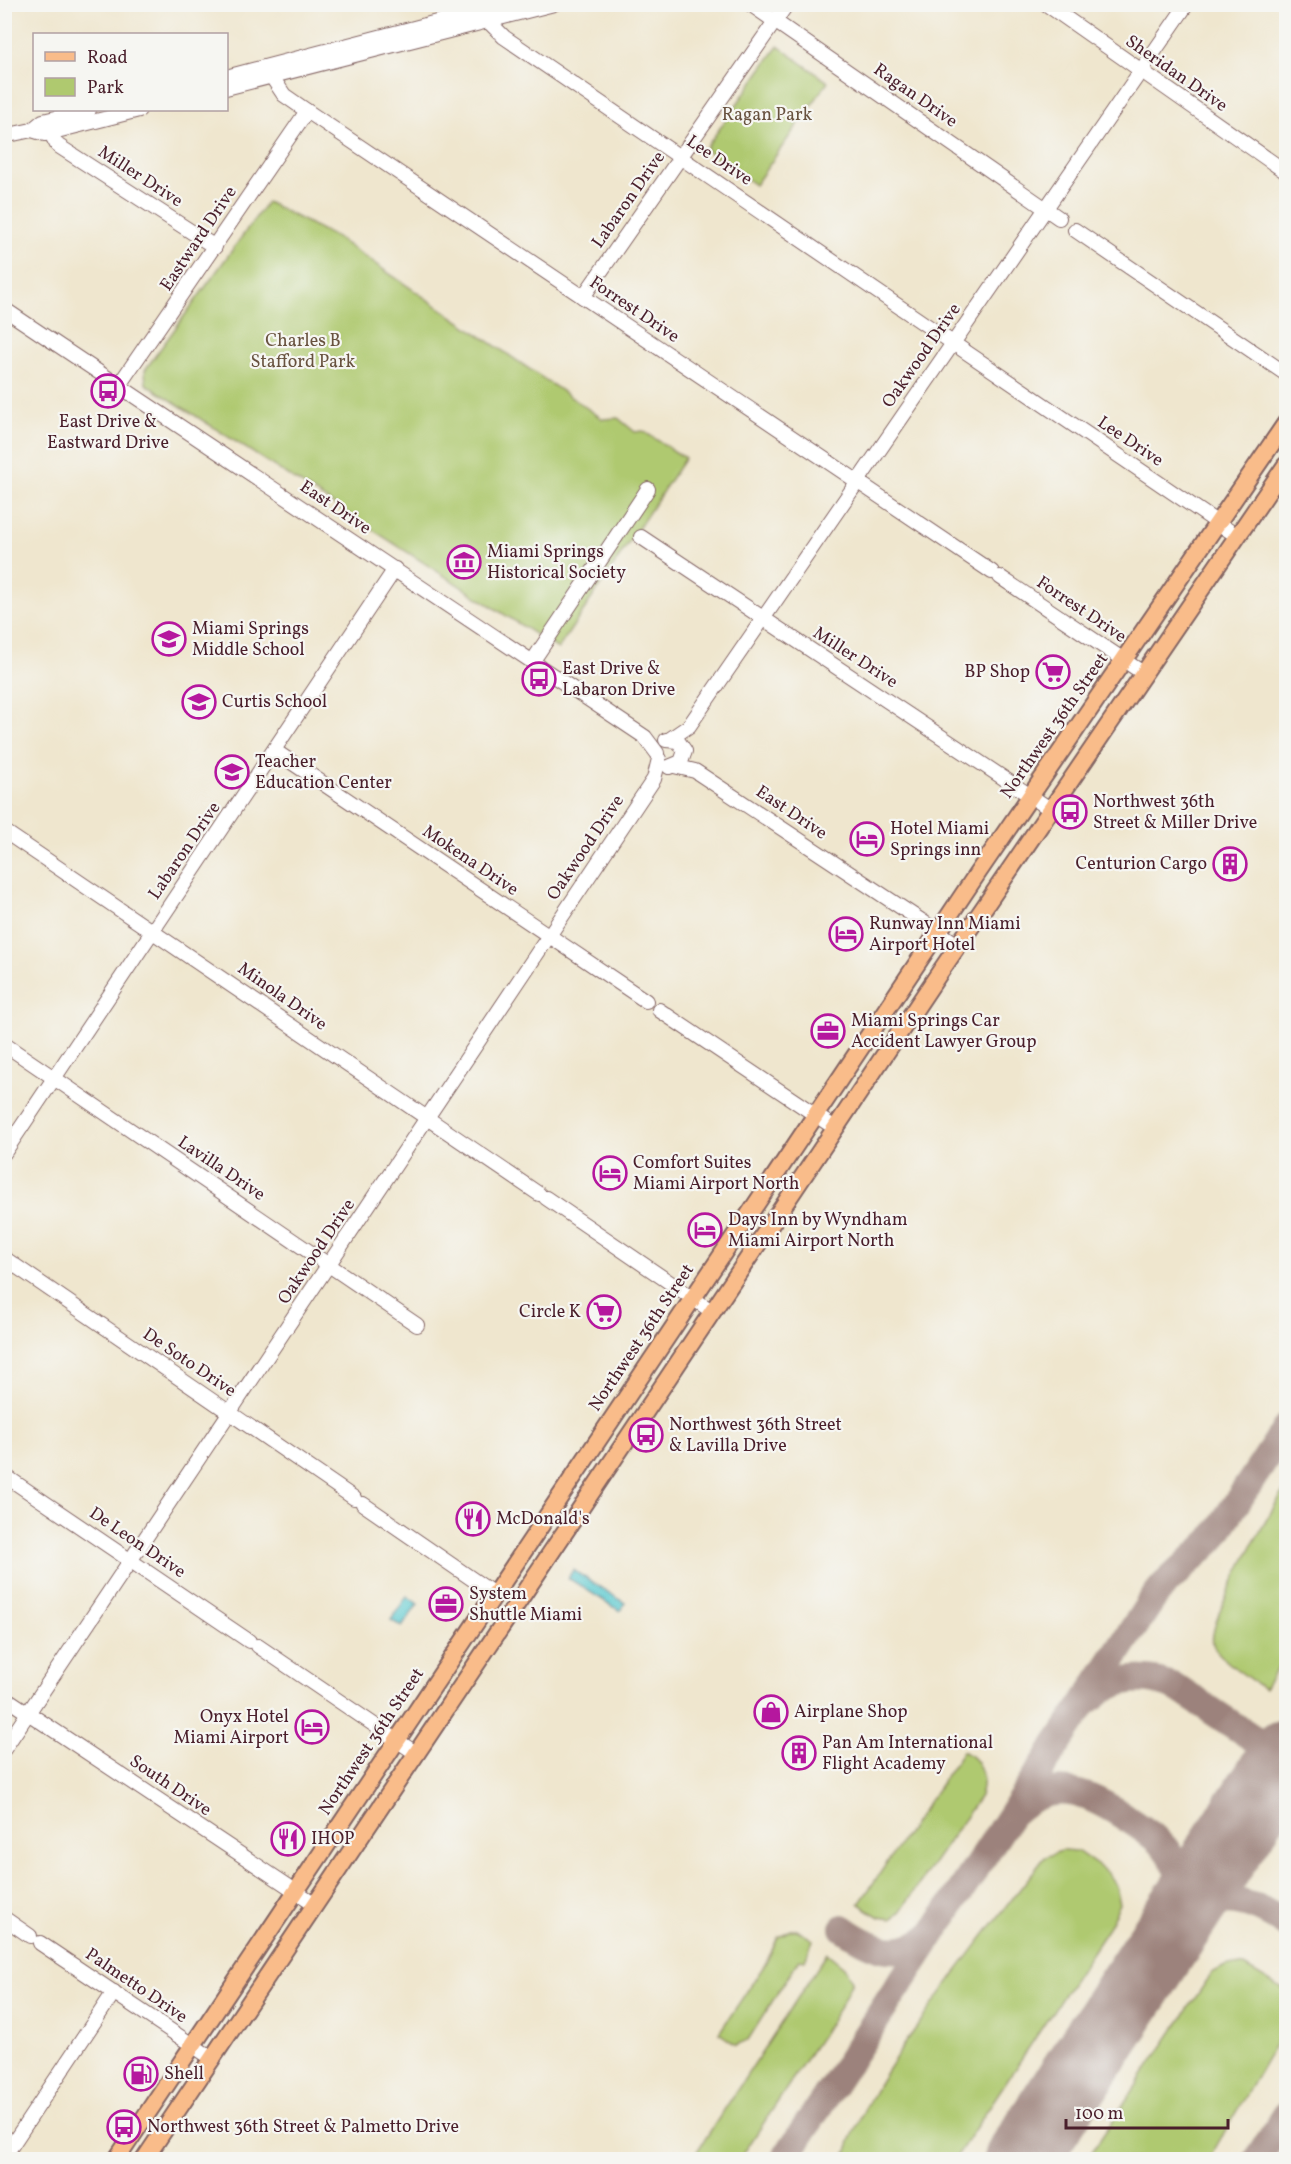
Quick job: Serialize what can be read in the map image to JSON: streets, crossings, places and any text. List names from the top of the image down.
{
  "streets": {
    "main road": ["Northwest 36th Street"],
    "street": [
      "Sheridan Drive",
      "Ragan Drive",
      "Lee Drive",
      "Miller Drive",
      "Labaron Drive",
      "Eastward Drive",
      "Forrest Drive",
      "Oakwood Drive",
      "East Drive",
      "Mokena Drive",
      "Minola Drive",
      "Lavilla Drive",
      "De Soto Drive",
      "De Leon Drive",
      "South Drive",
      "Palmetto Drive"
    ]
  },
  "crossings": [
    ["Sheridan Drive", "Oakwood Drive"],
    ["Ragan Drive", "Labaron Drive"],
    ["Ragan Drive", "Oakwood Drive"],
    ["Lee Drive", "Labaron Drive"],
    ["Lee Drive", "Oakwood Drive"],
    ["Lee Drive", "Northwest 36th Street"],
    ["Miller Drive", "Eastward Drive"],
    ["Miller Drive", "Oakwood Drive"],
    ["Miller Drive", "Northwest 36th Street"],
    ["Labaron Drive", "Forrest Drive"],
    ["Labaron Drive", "East Drive"],
    ["Labaron Drive", "Mokena Drive"],
    ["Labaron Drive", "Minola Drive"],
    ["Labaron Drive", "Lavilla Drive"],
    ["Eastward Drive", "Forrest Drive"],
    ["Eastward Drive", "East Drive"],
    ["Forrest Drive", "Oakwood Drive"],
    ["Forrest Drive", "Northwest 36th Street"],
    ["Oakwood Drive", "East Drive"],
    ["Oakwood Drive", "Mokena Drive"],
    ["Oakwood Drive", "Minola Drive"],
    ["Oakwood Drive", "Lavilla Drive"],
    ["Oakwood Drive", "De Soto Drive"],
    ["Oakwood Drive", "De Leon Drive"],
    ["Oakwood Drive", "South Drive"],
    ["East Drive", "Northwest 36th Street"],
    ["Northwest 36th Street", "Minola Drive"],
    ["Northwest 36th Street", "De Soto Drive"],
    ["Northwest 36th Street", "De Leon Drive"],
    ["Northwest 36th Street", "South Drive"],
    ["Northwest 36th Street", "Palmetto Drive"]
  ],
  "parks": ["Ragan Park", "Charles B Stafford Park"],
  "places": {
    "bus stop": [
      "East Drive & Eastward Drive",
      "East Drive & Labaron Drive",
      "Northwest 36th Street & Miller Drive",
      "Northwest 36th Street & Lavilla Drive",
      "Northwest 36th Street & Palmetto Drive"
    ],
    "museum": ["Miami Springs Historical Society"],
    "school or university": ["Miami Springs Middle School", "Curtis School", "Teacher Education Center"],
    "supermarket": ["BP Shop", "Circle K"],
    "hotel": [
      "Hotel Miami Springs inn",
      "Runway Inn Miami Airport Hotel",
      "Comfort Suites Miami Airport North",
      "Days Inn by Wyndham Miami Airport North",
      "Onyx Hotel Miami Airport"
    ],
    "building": ["Centurion Cargo", "Pan Am International Flight Academy"],
    "office": ["Miami Springs Car Accident Lawyer Group", "System Shuttle Miami"],
    "restaurant": ["McDonald's", "IHOP"],
    "shop": ["Airplane Shop"],
    "fuel station": ["Shell"]
  },
  "legend": ["Road", "Park"],
  "scale_bar": "100 m"
}
